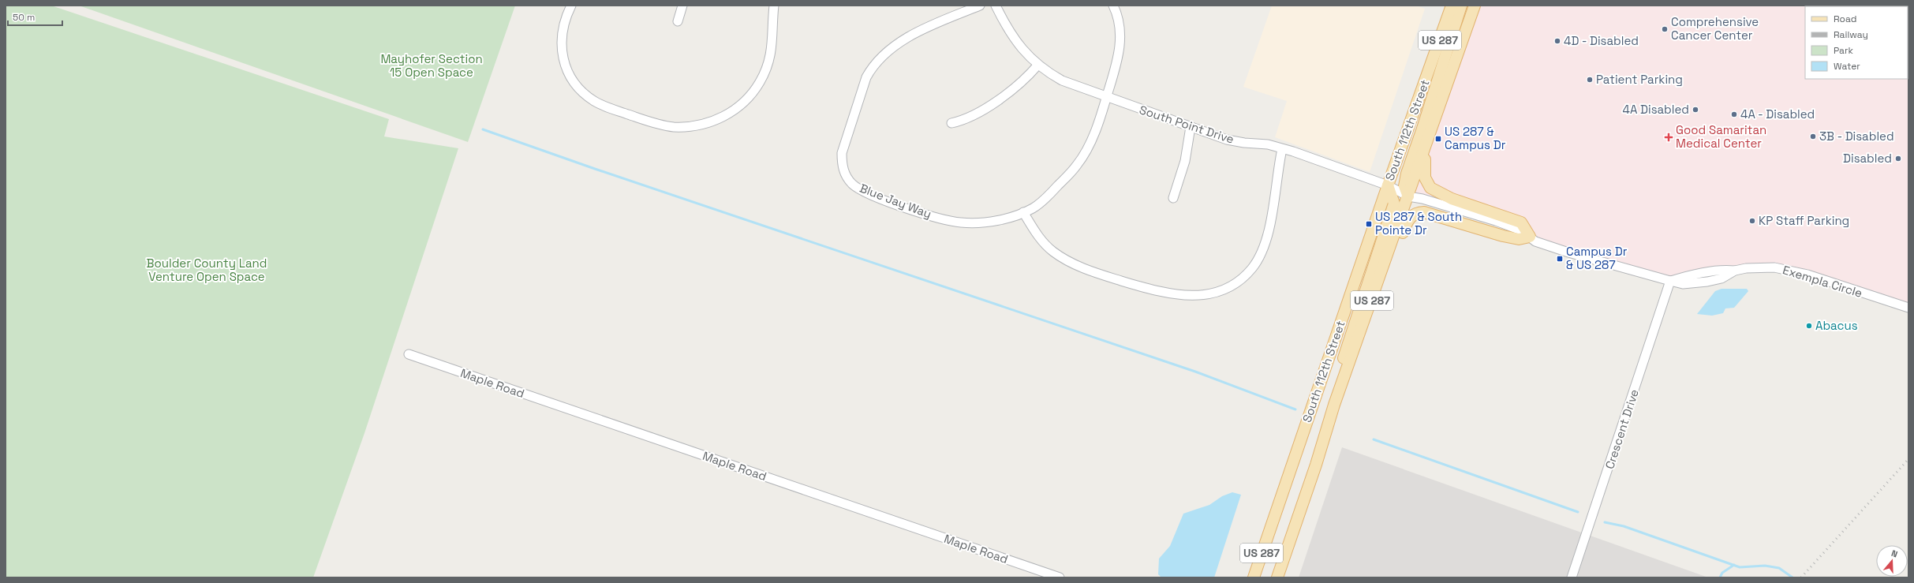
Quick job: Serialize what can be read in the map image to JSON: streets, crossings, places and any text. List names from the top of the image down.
{
  "streets": {
    "main road": ["US 287", "South 112th Street"],
    "street": [
      "South Point Drive",
      "Blue Jay Way",
      "Exempla Circle",
      "Maple Road",
      "Crescent Drive"
    ]
  },
  "crossings": [
    ["South Point Drive", "South 112th Street"],
    ["South Point Drive", "Blue Jay Way"],
    ["South Point Drive", "Exempla Circle"],
    ["South Point Drive", "Crescent Drive"],
    ["Exempla Circle", "Crescent Drive"]
  ],
  "parks": ["Mayhofer Section 15 Open Space", "Boulder County Land Venture Open Space"],
  "places": {
    "other": [
      "Comprehensive Cancer Center",
      "4D - Disabled",
      "Patient Parking",
      "4A Disabled",
      "4A - Disabled",
      "3B - Disabled",
      "Disabled",
      "KP Staff Parking",
      "Abacus"
    ],
    "health": ["Good Samaritan Medical Center"],
    "transit": ["US 287 & Campus Dr", "US 287 & South Pointe Dr", "Campus Dr & US 287"]
  },
  "legend": [
    "Road",
    "Railway",
    "Park",
    "Water"
  ],
  "scale_bar": "50 m",
  "north": "top"
}
